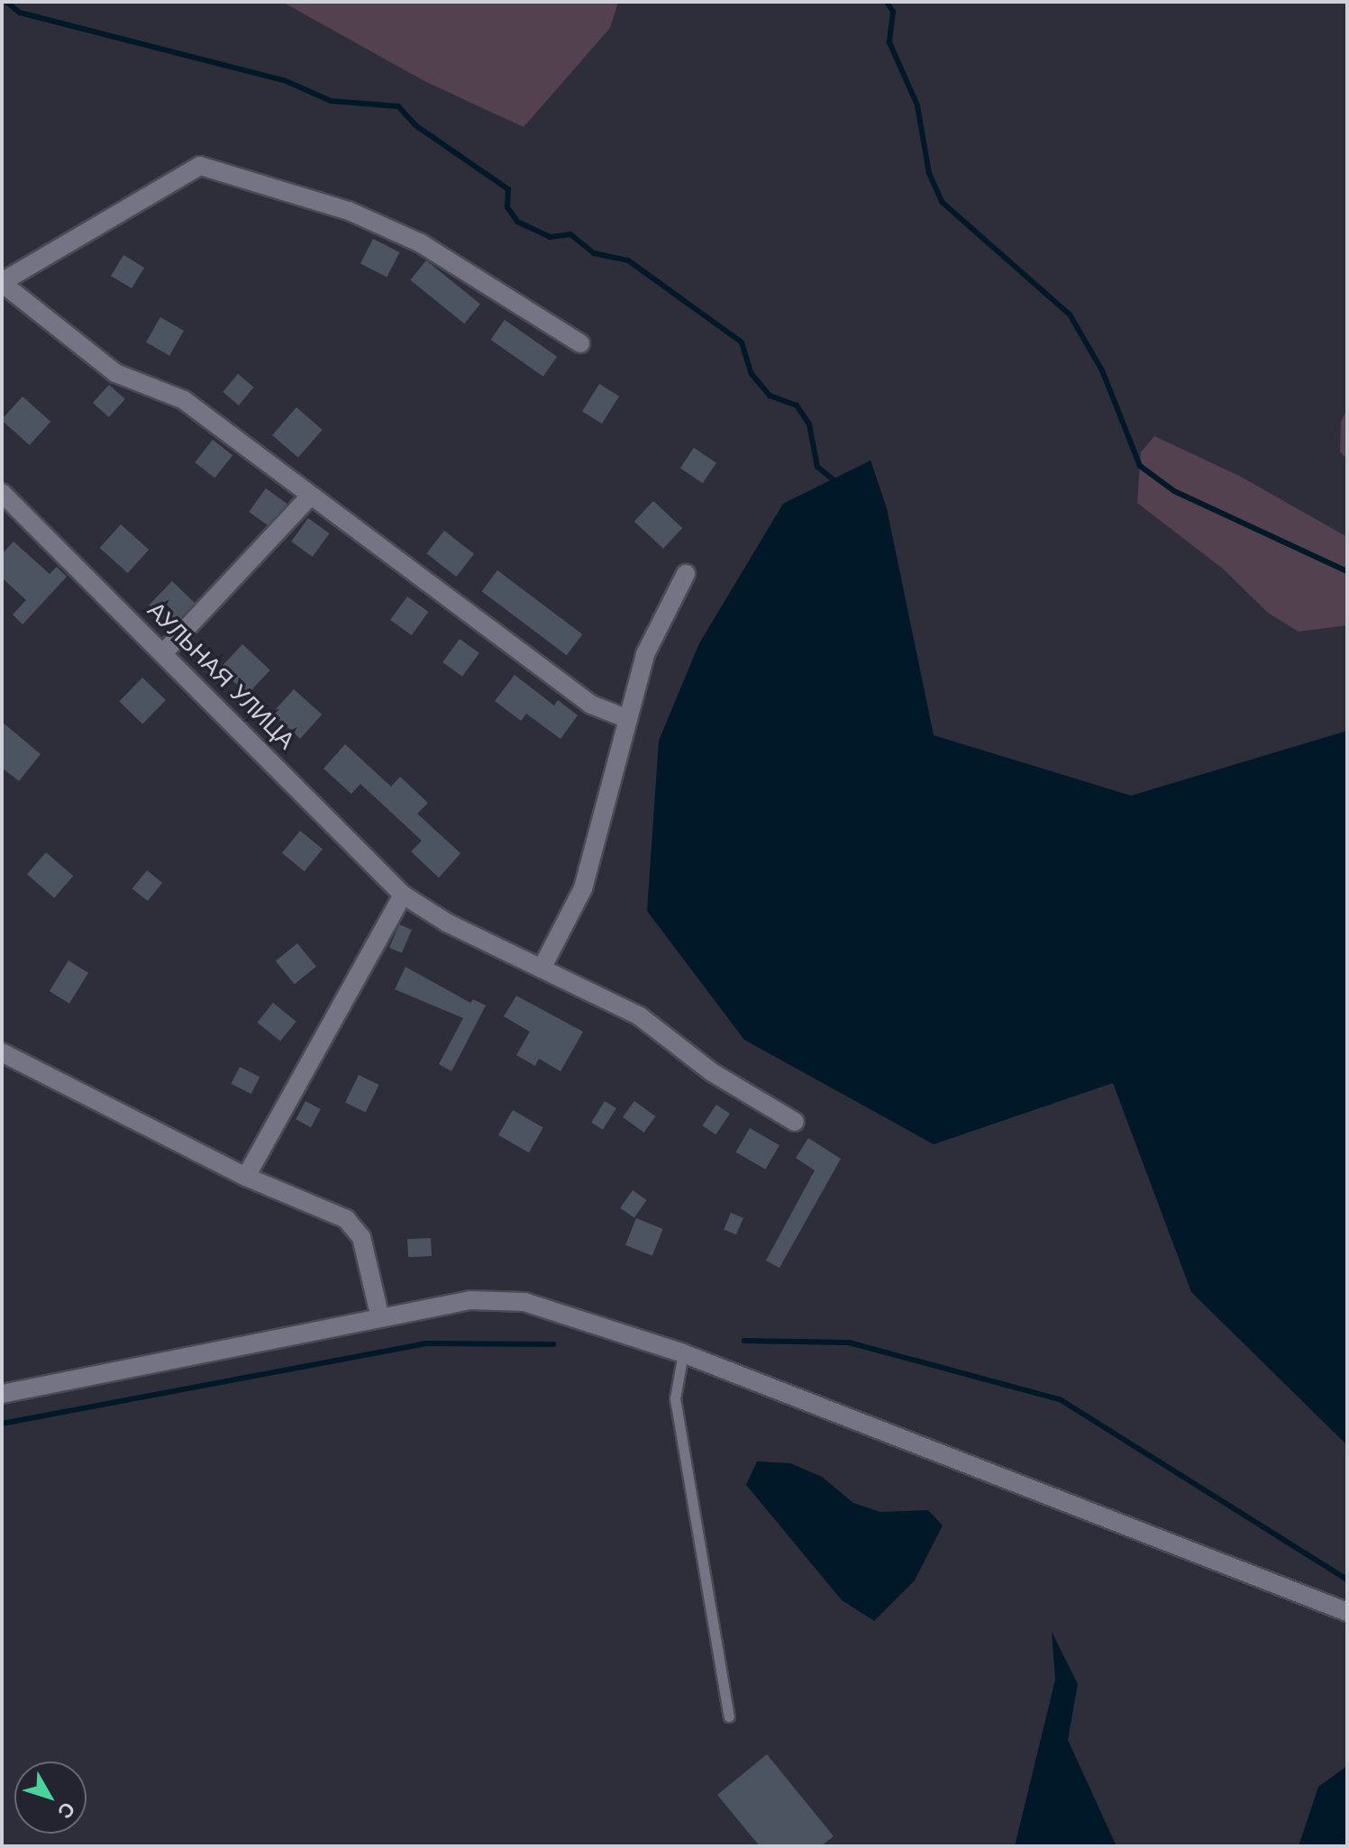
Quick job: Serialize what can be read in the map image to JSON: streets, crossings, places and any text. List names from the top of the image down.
{
  "streets": {
    "street": ["АУЛЬНАЯ УЛИЦА"]
  },
  "north": "bottom right"
}
